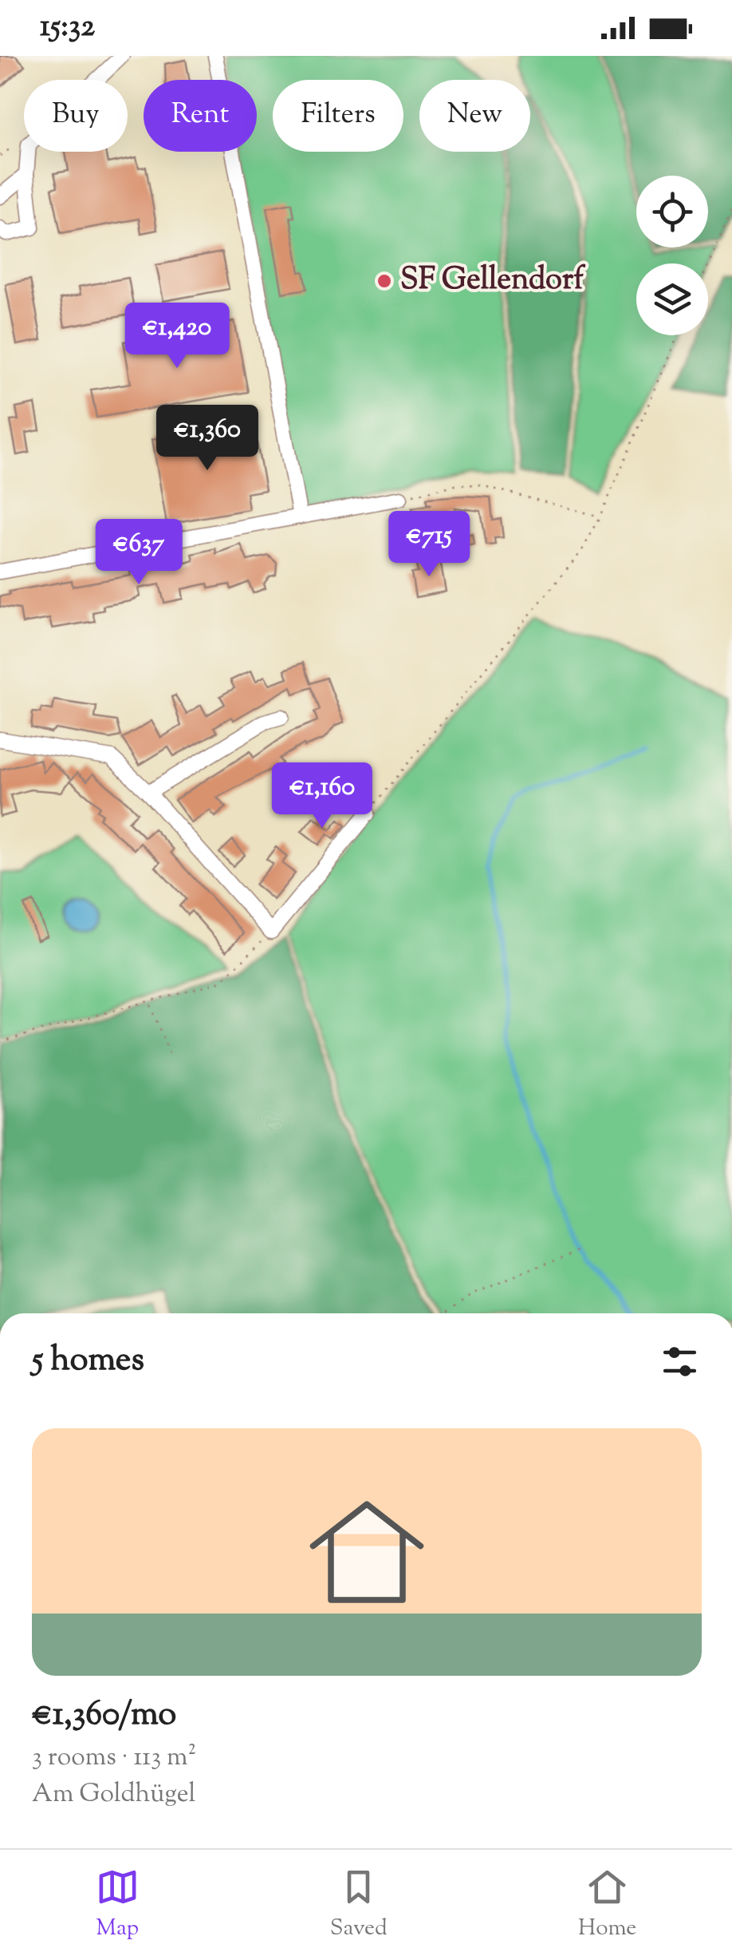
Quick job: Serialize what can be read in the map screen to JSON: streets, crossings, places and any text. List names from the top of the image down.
{
  "places": ["SF Gellendorf"],
  "page": {
    "status": "15:32",
    "chip": [
      "Buy",
      "Rent",
      "Filters",
      "New"
    ],
    "price": [
      "€1,420",
      "€1,360",
      "€715",
      "€637",
      "€1,160"
    ],
    "heading": "5 homes",
    "list": [
      {
        "name": "€1,360/mo",
        "note": "3 rooms · 113 m² · Am Goldhügel"
      }
    ],
    "tabs": ["Map", "Saved", "Home"]
  }
}
